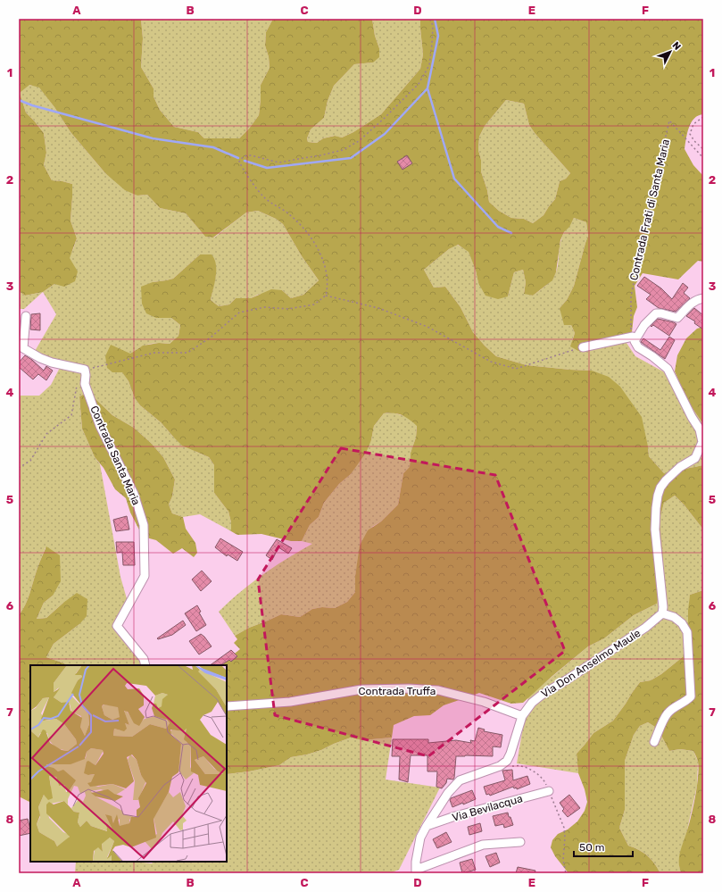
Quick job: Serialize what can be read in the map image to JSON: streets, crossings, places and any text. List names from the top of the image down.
{
  "streets": {
    "street": [
      "Contrada Santa Maria",
      "Via Don Anselmo Maule",
      "Contrada Truffa",
      "Via Bevilacqua"
    ],
    "path": ["Contrada Frati di Santa Maria"]
  },
  "crossings": [
    ["Via Don Anselmo Maule", "Contrada Truffa"]
  ],
  "scale_bar": "50 m",
  "north": "top right",
  "grid": {
    "columns": [
      "A",
      "B",
      "C",
      "D",
      "E",
      "F"
    ],
    "rows": [
      "1",
      "2",
      "3",
      "4",
      "5",
      "6",
      "7",
      "8"
    ]
  }
}
